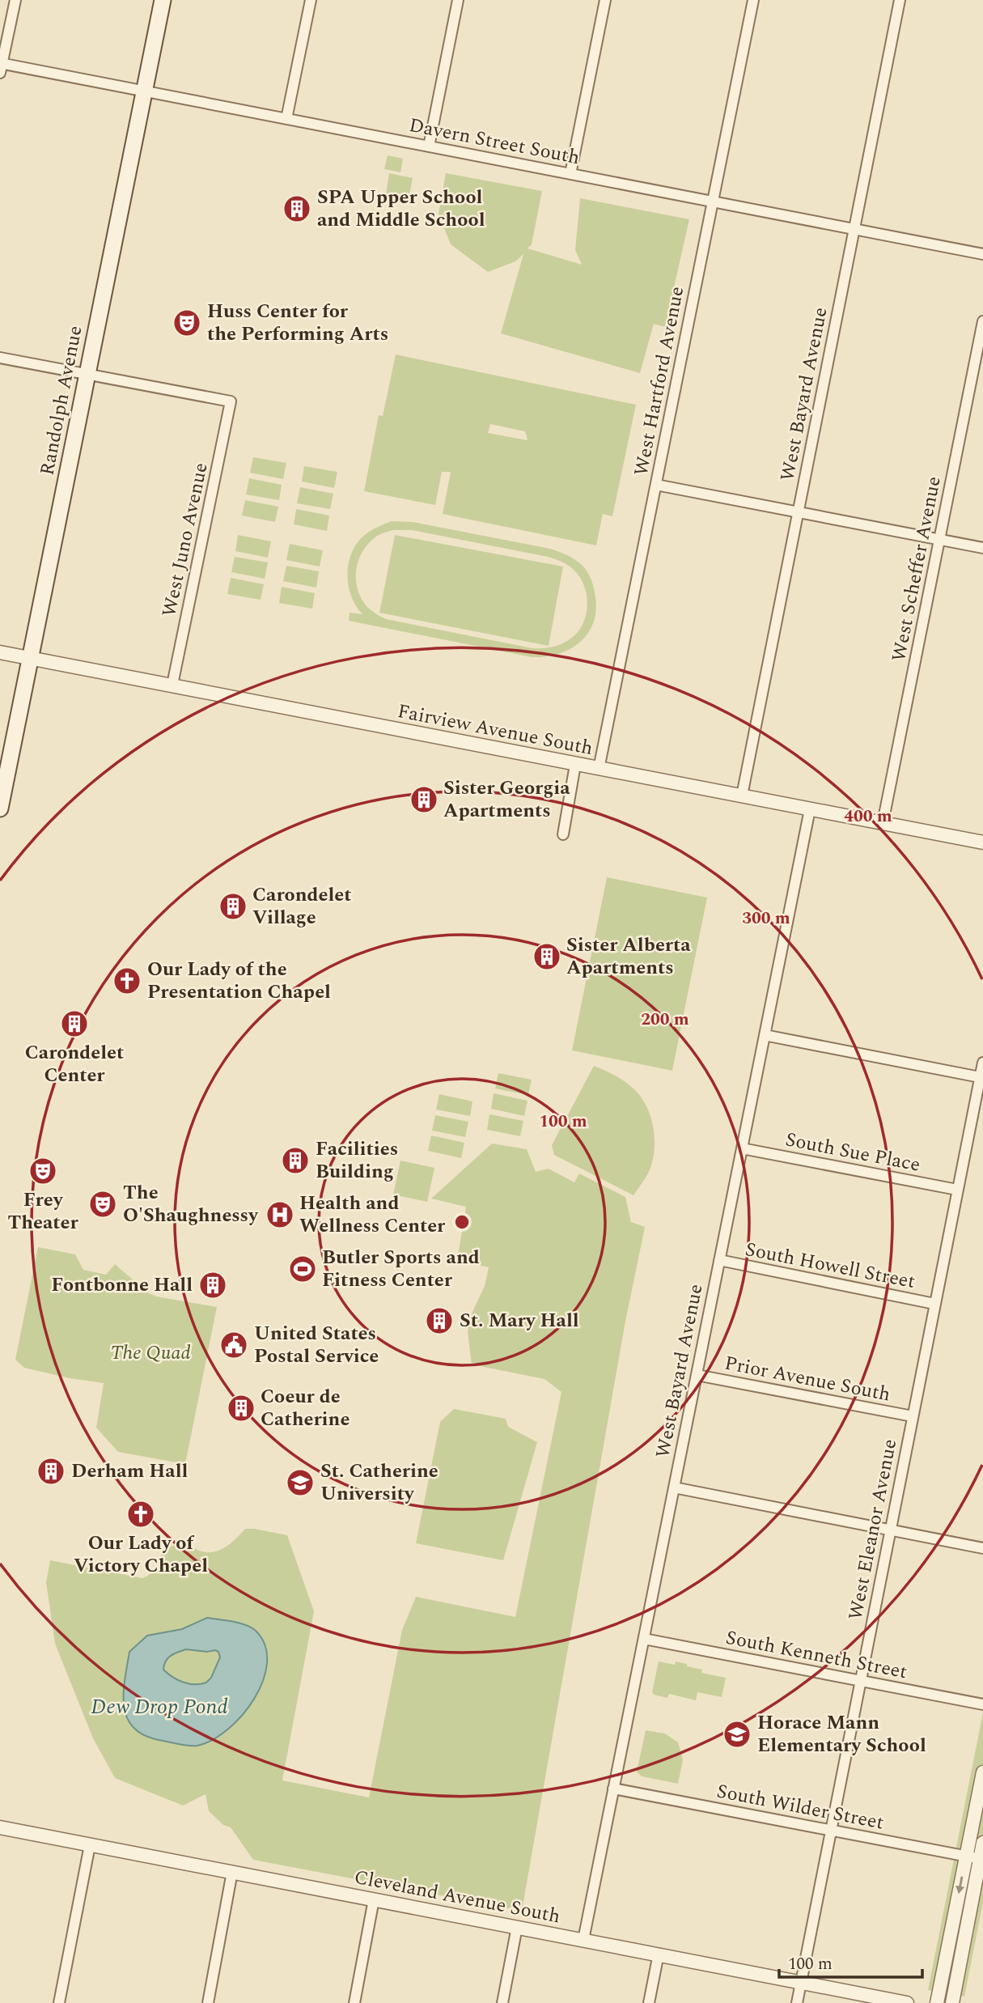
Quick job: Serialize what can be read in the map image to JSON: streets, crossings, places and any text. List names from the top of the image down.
{
  "streets": {
    "main road": ["Randolph Avenue"],
    "street": [
      "Davern Street South",
      "West Hartford Avenue",
      "West Bayard Avenue",
      "West Juno Avenue",
      "West Scheffer Avenue",
      "Fairview Avenue South",
      "South Sue Place",
      "South Howell Street",
      "Prior Avenue South",
      "West Eleanor Avenue",
      "South Kenneth Street",
      "South Wilder Street",
      "Cleveland Avenue South"
    ]
  },
  "crossings": [
    ["Davern Street South", "West Hartford Avenue"],
    ["Davern Street South", "West Bayard Avenue"],
    ["Davern Street South", "Randolph Avenue"],
    ["West Hartford Avenue", "Fairview Avenue South"],
    ["West Bayard Avenue", "Fairview Avenue South"],
    ["West Bayard Avenue", "South Sue Place"],
    ["West Bayard Avenue", "South Howell Street"],
    ["West Bayard Avenue", "Prior Avenue South"],
    ["West Bayard Avenue", "South Kenneth Street"],
    ["West Bayard Avenue", "South Wilder Street"],
    ["West Bayard Avenue", "Cleveland Avenue South"],
    ["Randolph Avenue", "West Juno Avenue"],
    ["Randolph Avenue", "Fairview Avenue South"],
    ["West Juno Avenue", "Fairview Avenue South"],
    ["West Scheffer Avenue", "Fairview Avenue South"],
    ["South Sue Place", "West Eleanor Avenue"],
    ["South Howell Street", "West Eleanor Avenue"],
    ["Prior Avenue South", "West Eleanor Avenue"],
    ["West Eleanor Avenue", "South Kenneth Street"],
    ["West Eleanor Avenue", "South Wilder Street"],
    ["West Eleanor Avenue", "Cleveland Avenue South"]
  ],
  "water": ["Dew Drop Pond"],
  "parks": ["The Quad"],
  "places": {
    "building": [
      "SPA Upper School and Middle School",
      "Sister Georgia Apartments",
      "Carondelet Village",
      "Sister Alberta Apartments",
      "Carondelet Center",
      "Facilities Building",
      "Fontbonne Hall",
      "St. Mary Hall",
      "Coeur de Catherine",
      "Derham Hall"
    ],
    "theatre": ["Huss Center for the Performing Arts", "Frey Theater", "The O'Shaughnessy"],
    "church": ["Our Lady of the Presentation Chapel", "Our Lady of Victory Chapel"],
    "hospital": ["Health and Wellness Center"],
    "sports": ["Butler Sports and Fitness Center"],
    "public building": ["United States Postal Service"],
    "school or university": ["St. Catherine University", "Horace Mann Elementary School"]
  },
  "scale_bar": "100 m",
  "rings": [
    "400 m",
    "300 m",
    "200 m",
    "100 m"
  ]
}
